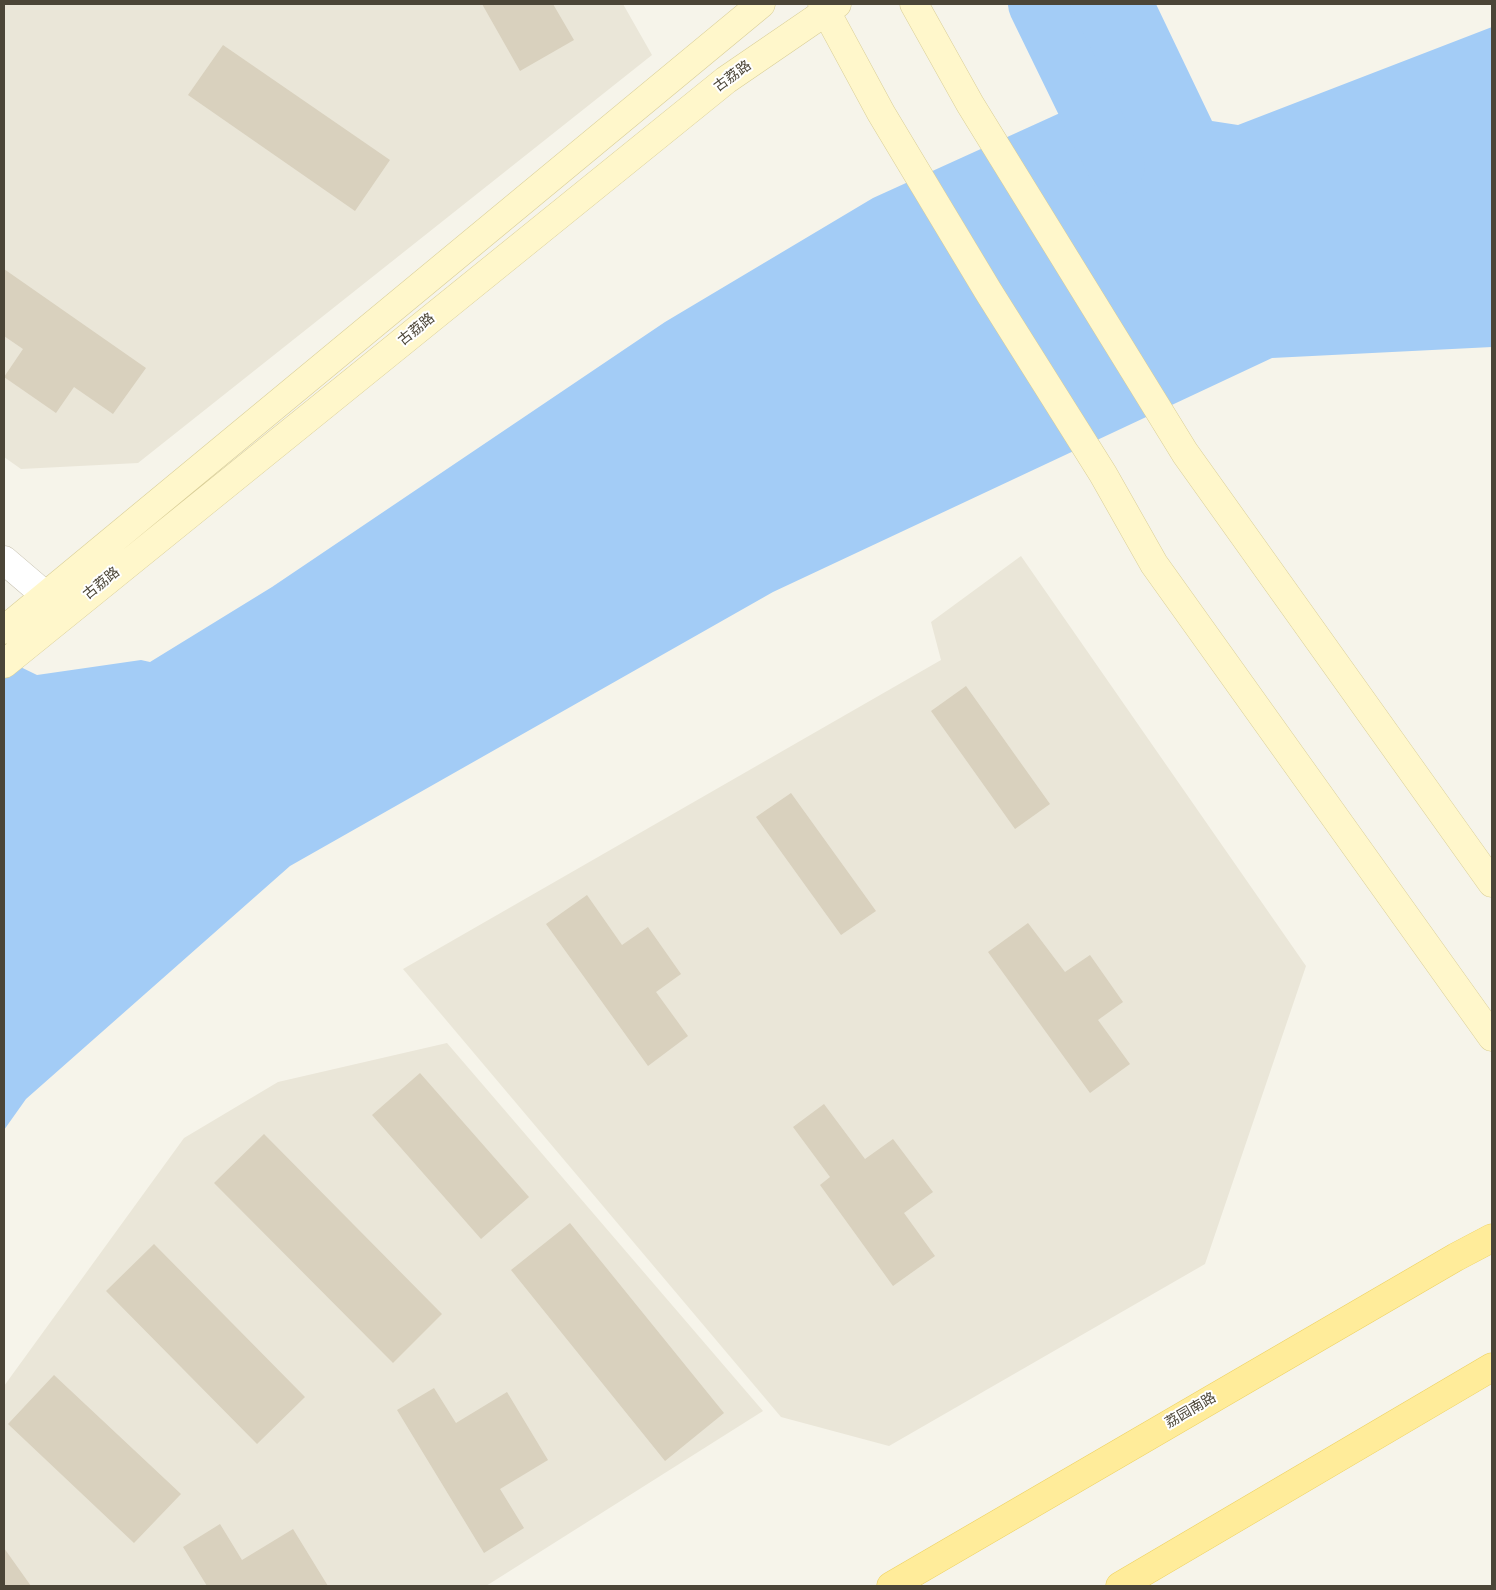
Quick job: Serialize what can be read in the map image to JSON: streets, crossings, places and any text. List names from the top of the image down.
{
  "streets": {
    "main road": ["古荔路", "荔园南路"]
  }
}
